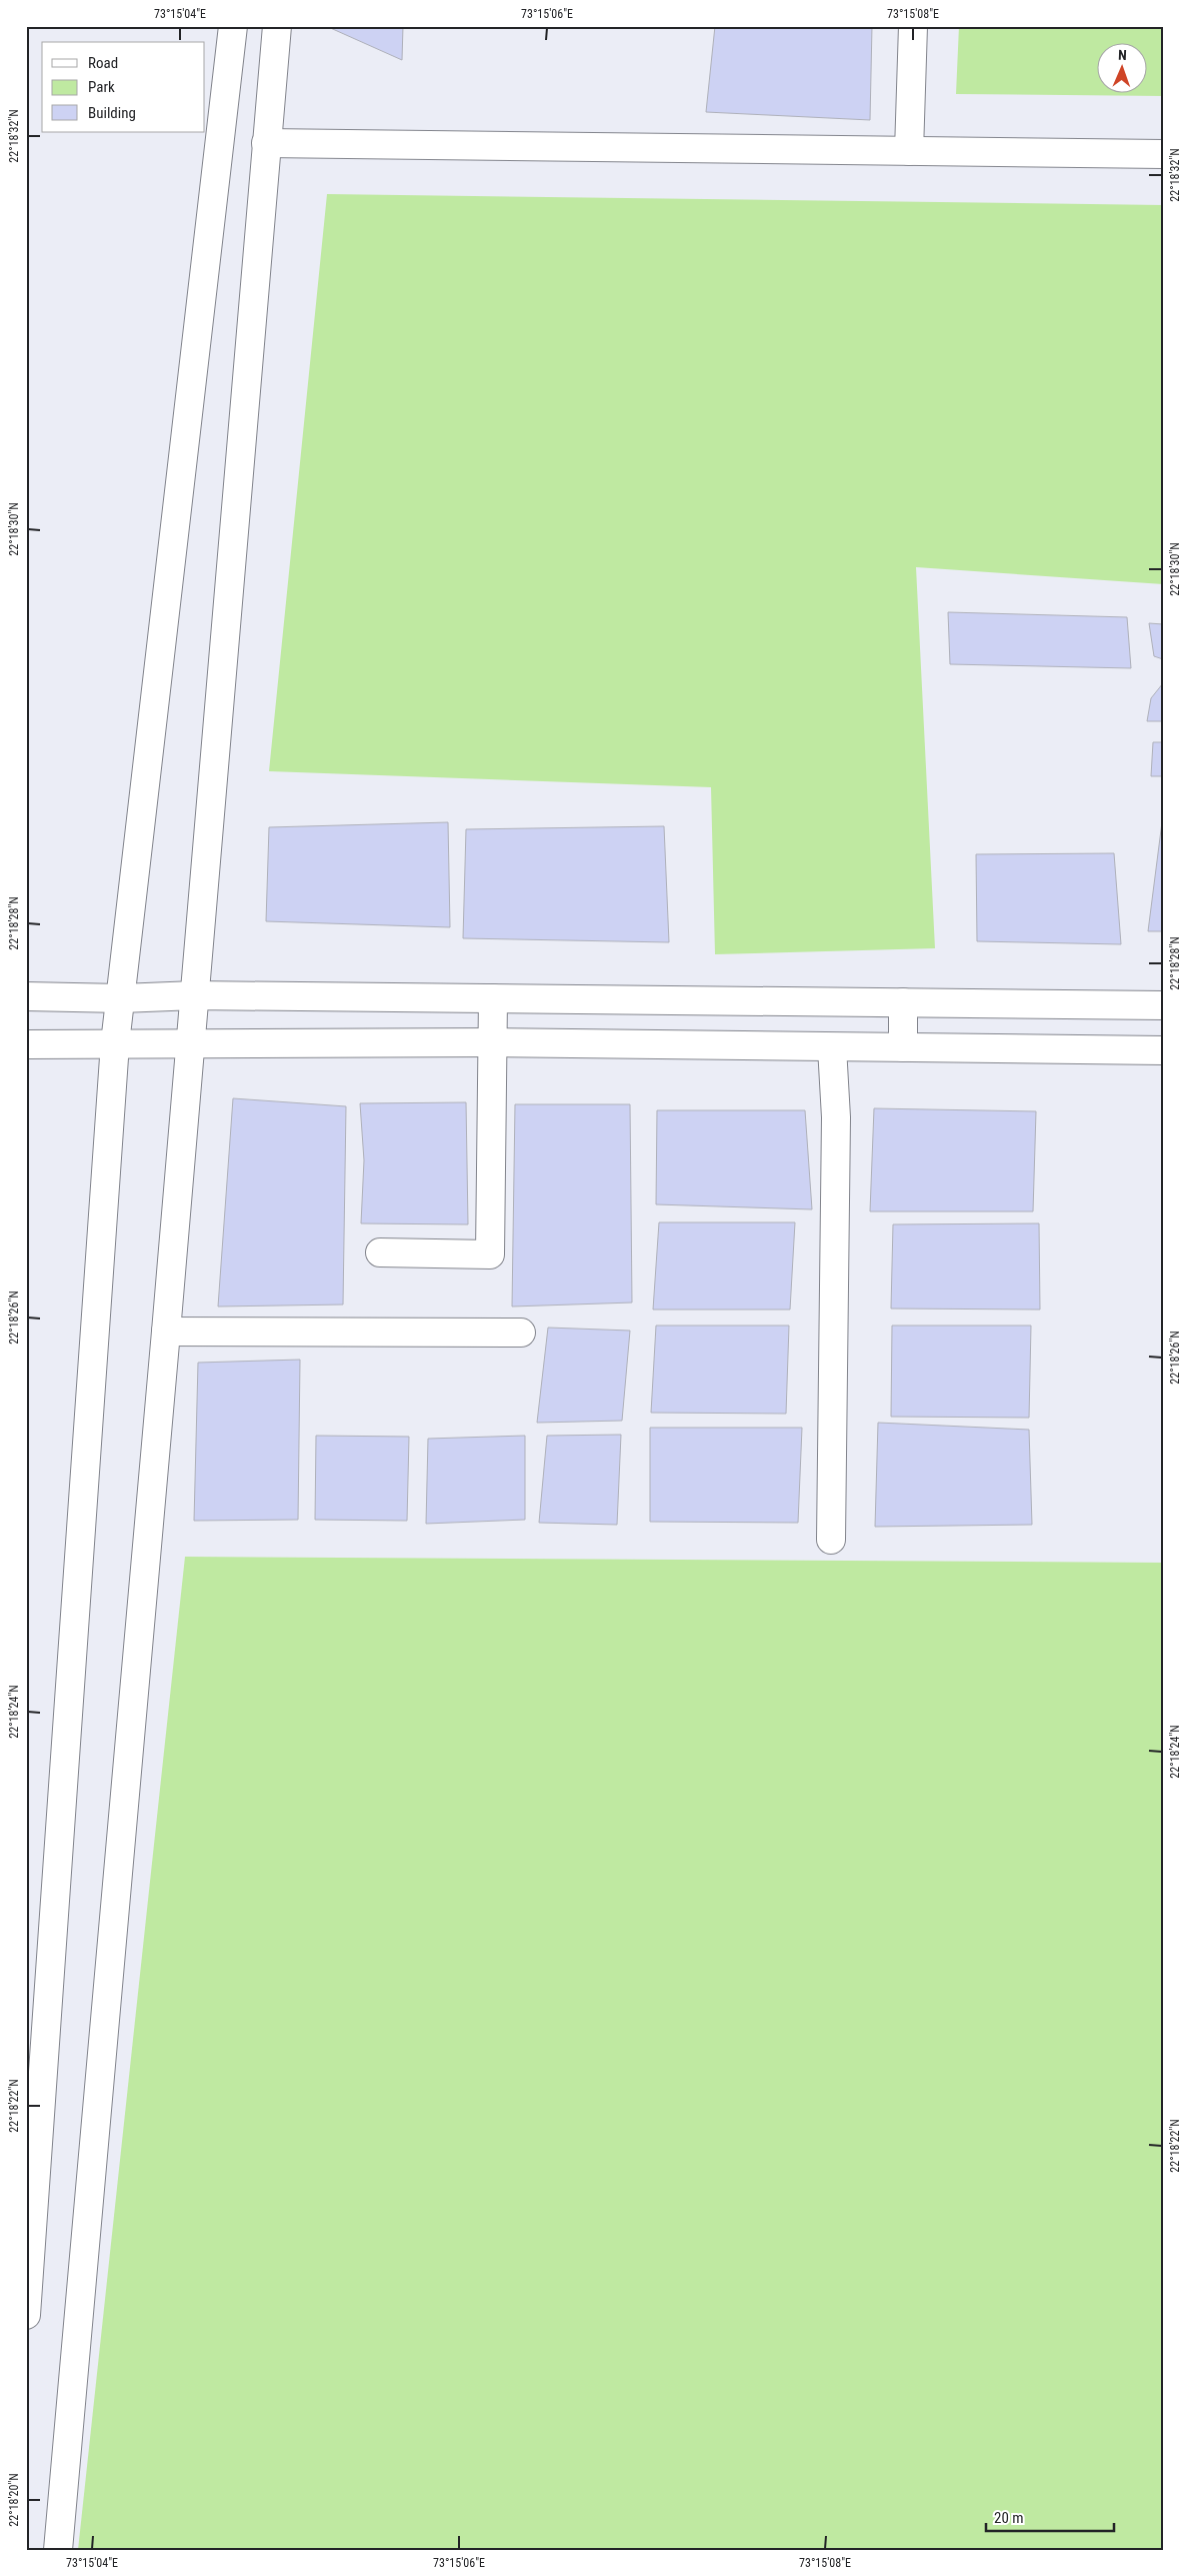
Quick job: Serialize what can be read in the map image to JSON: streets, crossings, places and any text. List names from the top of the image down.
{
  "legend": ["Road", "Park", "Building"],
  "scale_bar": "20 m",
  "north": "top",
  "coordinates": [
    "73°15'04\"E",
    "73°15'06\"E",
    "73°15'08\"E",
    "22°18'32\"N",
    "22°18'30\"N",
    "22°18'28\"N",
    "22°18'26\"N",
    "22°18'24\"N",
    "22°18'22\"N",
    "22°18'20\"N"
  ]
}
